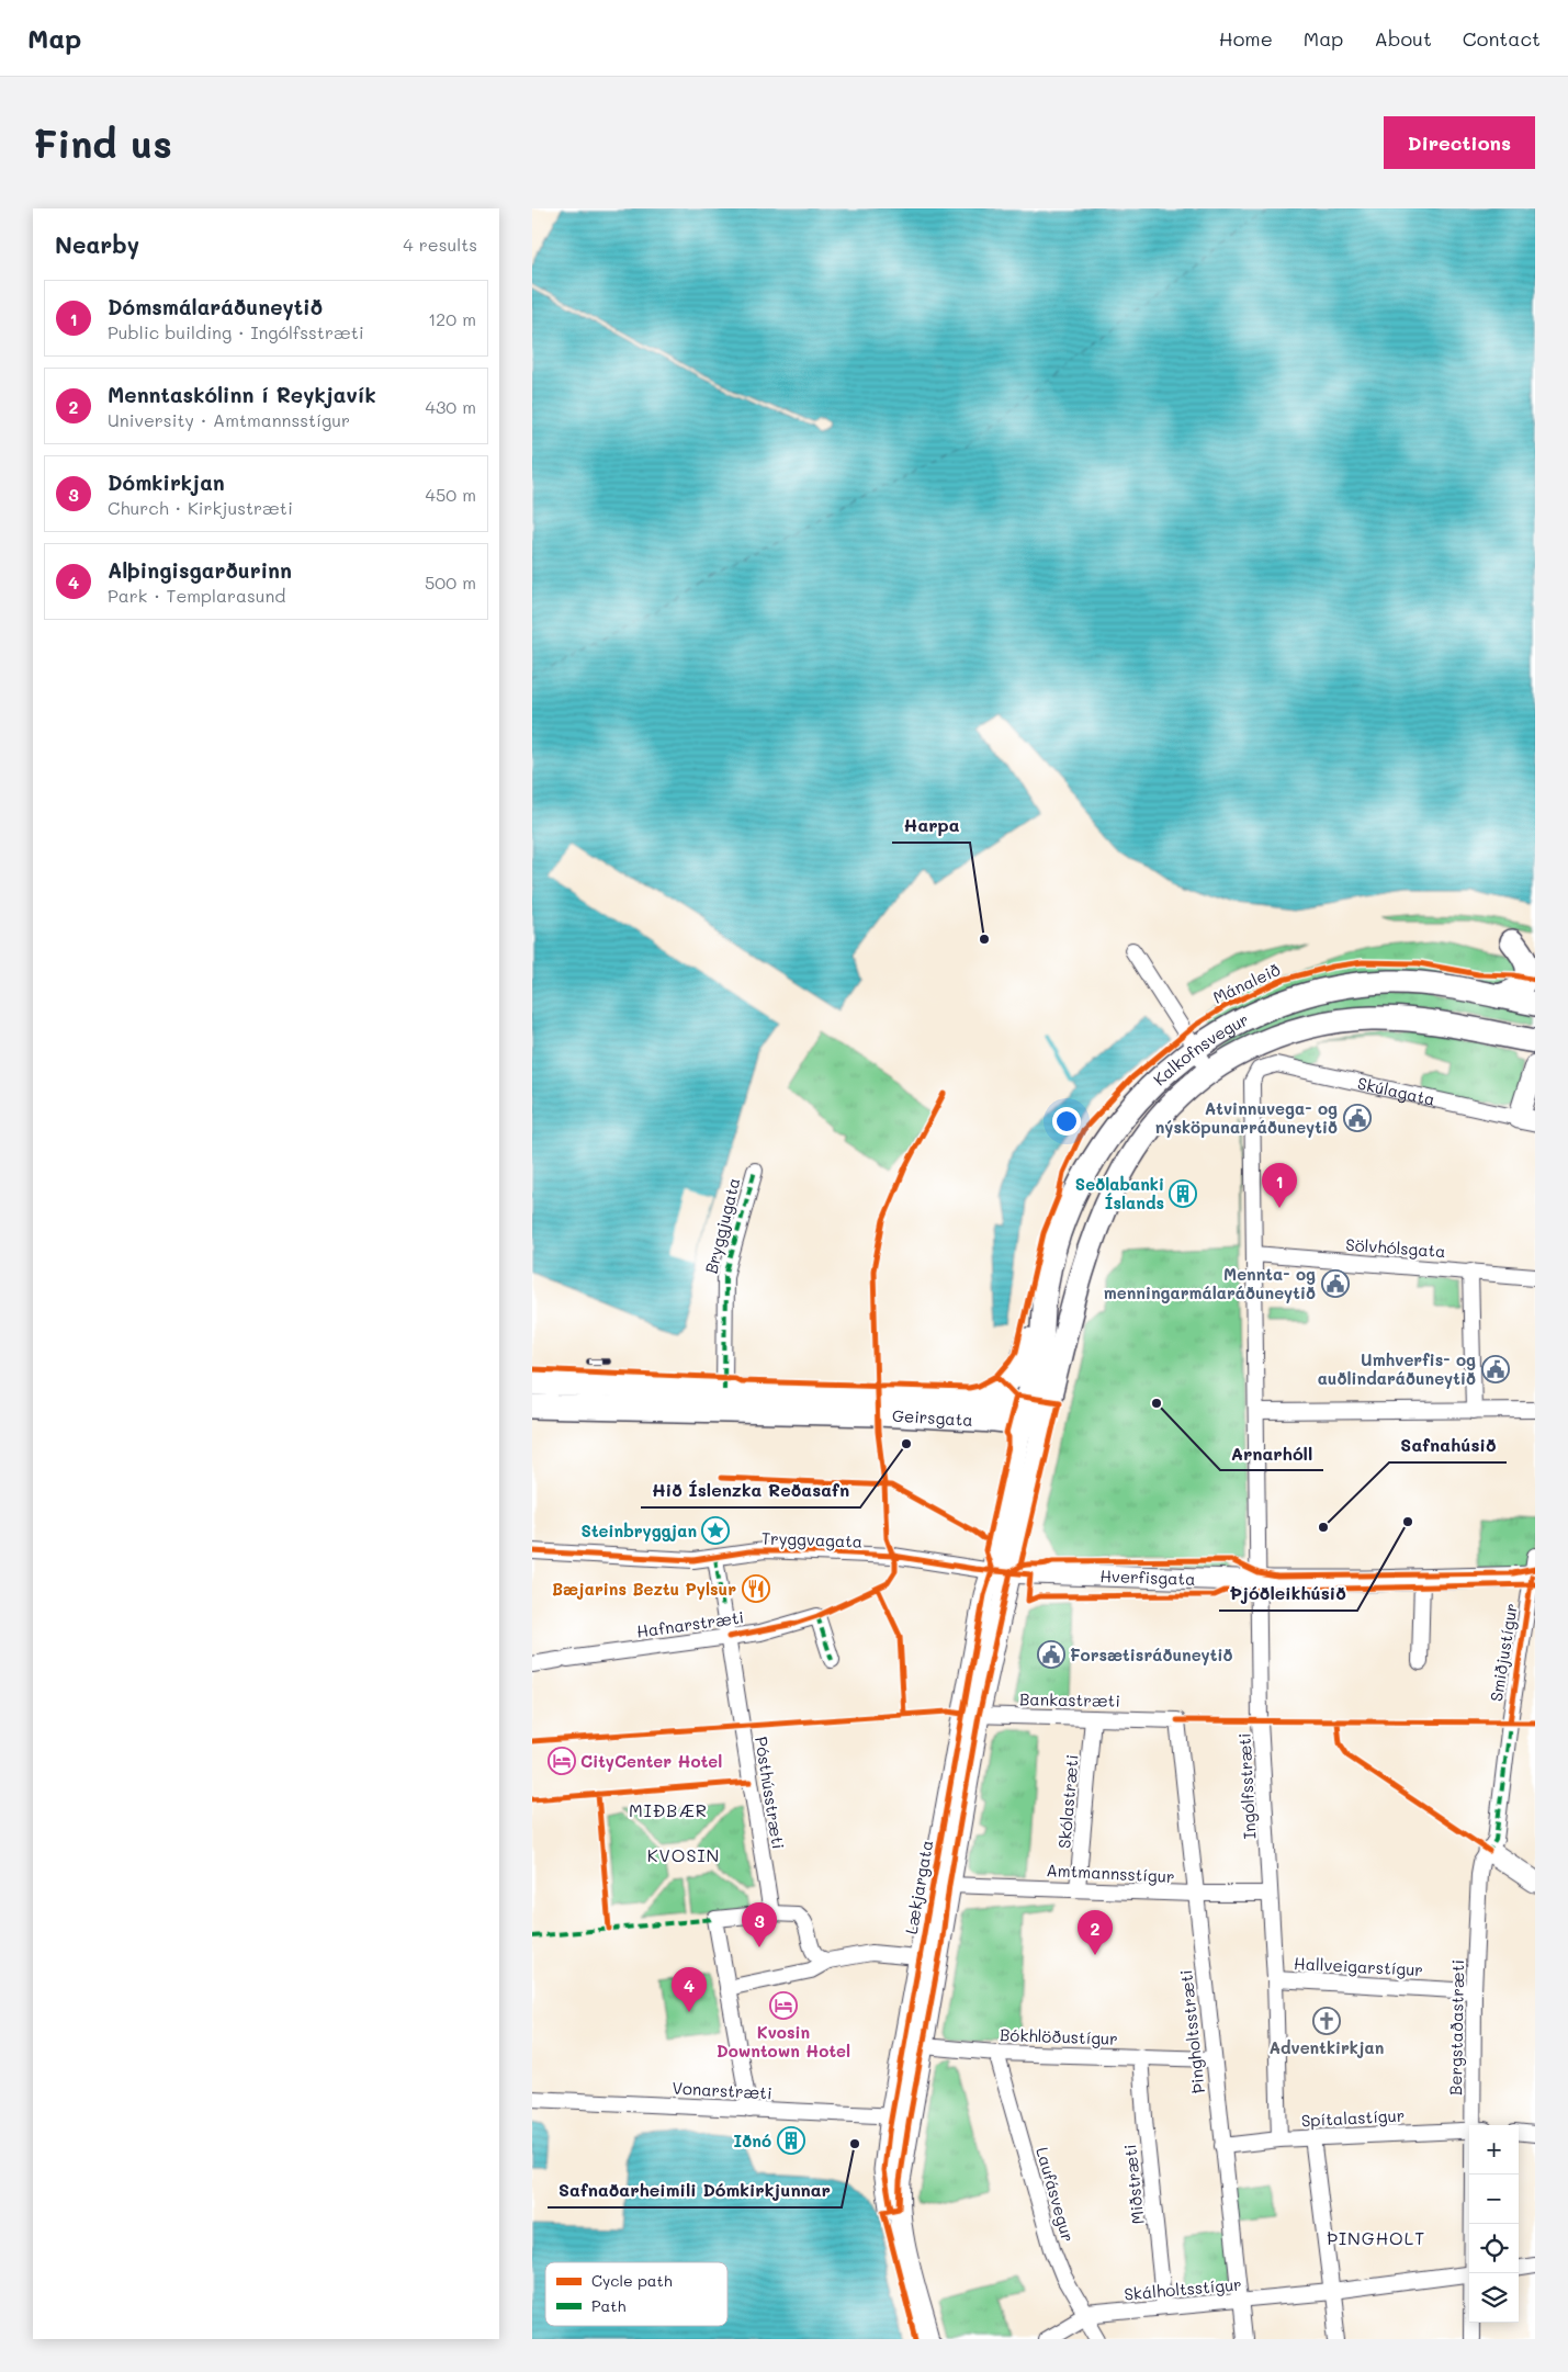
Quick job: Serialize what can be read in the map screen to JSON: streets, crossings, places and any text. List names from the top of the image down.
{
  "streets": {
    "main road": [
      "Kalkofnsvegur",
      "Geirsgata",
      "Hverfisgata",
      "Lækjargata"
    ],
    "street": [
      "Skúlagata",
      "Bryggjugata",
      "Sölvhólsgata",
      "Tryggvagata",
      "Hafnarstræti",
      "Smiðjustígur",
      "Bankastræti",
      "Ingólfsstræti",
      "Pósthússtræti",
      "Skólastræti",
      "Amtmannsstígur",
      "Hallveigarstígur",
      "Bergstaðastræti",
      "Þingholtsstræti",
      "Bókhlöðustígur",
      "Vonarstræti",
      "Spítalastígur",
      "Miðstræti",
      "Laufásvegur",
      "Skálholtsstígur"
    ],
    "cycle path": ["Mánaleið"]
  },
  "crossings": [
    ["Kalkofnsvegur", "Geirsgata"],
    ["Kalkofnsvegur", "Lækjargata"],
    ["Skúlagata", "Ingólfsstræti"],
    ["Bryggjugata", "Geirsgata"],
    ["Sölvhólsgata", "Ingólfsstræti"],
    ["Geirsgata", "Lækjargata"],
    ["Tryggvagata", "Hverfisgata"],
    ["Tryggvagata", "Pósthússtræti"],
    ["Tryggvagata", "Lækjargata"],
    ["Hverfisgata", "Smiðjustígur"],
    ["Hverfisgata", "Ingólfsstræti"],
    ["Hverfisgata", "Lækjargata"],
    ["Hafnarstræti", "Pósthússtræti"],
    ["Smiðjustígur", "Bergstaðastræti"],
    ["Bankastræti", "Skólastræti"],
    ["Bankastræti", "Lækjargata"],
    ["Bankastræti", "Þingholtsstræti"],
    ["Ingólfsstræti", "Amtmannsstígur"],
    ["Ingólfsstræti", "Hallveigarstígur"],
    ["Ingólfsstræti", "Spítalastígur"],
    ["Skólastræti", "Amtmannsstígur"],
    ["Amtmannsstígur", "Lækjargata"],
    ["Amtmannsstígur", "Þingholtsstræti"],
    ["Lækjargata", "Bókhlöðustígur"],
    ["Lækjargata", "Vonarstræti"],
    ["Hallveigarstígur", "Bergstaðastræti"],
    ["Þingholtsstræti", "Bókhlöðustígur"],
    ["Þingholtsstræti", "Spítalastígur"],
    ["Þingholtsstræti", "Skálholtsstígur"],
    ["Bókhlöðustígur", "Miðstræti"],
    ["Bókhlöðustígur", "Laufásvegur"],
    ["Miðstræti", "Skálholtsstígur"],
    ["Laufásvegur", "Skálholtsstígur"]
  ],
  "districts": ["MIÐBÆR", "KVOSIN", "ÞINGHOLT"],
  "places": {
    "other": [
      "Harpa",
      "Arnarhóll",
      "Hið Íslenzka Reðasafn",
      "Þjóðleikhúsið",
      "Safnahúsið",
      "Safnaðarheimili Dómkirkjunnar"
    ],
    "public building": [
      "Atvinnuvega- og nýsköpunarráðuneytið",
      "Mennta- og menningarmálaráðuneytið",
      "Umhverfis- og auðlindaráðuneytið",
      "Forsætisráðuneytið"
    ],
    "building": ["Seðlabanki Íslands", "Iðnó"],
    "place": ["Steinbryggjan"],
    "restaurant": ["Bæjarins Beztu Pylsur"],
    "hotel": ["CityCenter Hotel", "Kvosin Downtown Hotel"],
    "church": ["Adventkirkjan"]
  },
  "legend": ["Cycle path", "Path"],
  "page": {
    "header": "Map",
    "nav": [
      "Home",
      "Map",
      "About",
      "Contact"
    ],
    "buttons": "Directions",
    "title": "Find us",
    "heading": ["Nearby", "4 results"],
    "list": [
      {
        "mark": "1",
        "name": "Dómsmálaráðuneytið",
        "note": "Public building · Ingólfsstræti",
        "value": "120 m"
      },
      {
        "mark": "2",
        "name": "Menntaskólinn í Reykjavík",
        "note": "University · Amtmannsstígur",
        "value": "430 m"
      },
      {
        "mark": "3",
        "name": "Dómkirkjan",
        "note": "Church · Kirkjustræti",
        "value": "450 m"
      },
      {
        "mark": "4",
        "name": "Alþingisgarðurinn",
        "note": "Park · Templarasund",
        "value": "500 m"
      }
    ],
    "pins": [
      "1",
      "3",
      "2",
      "4"
    ],
    "map_buttons": ["+", "−"]
  }
}
